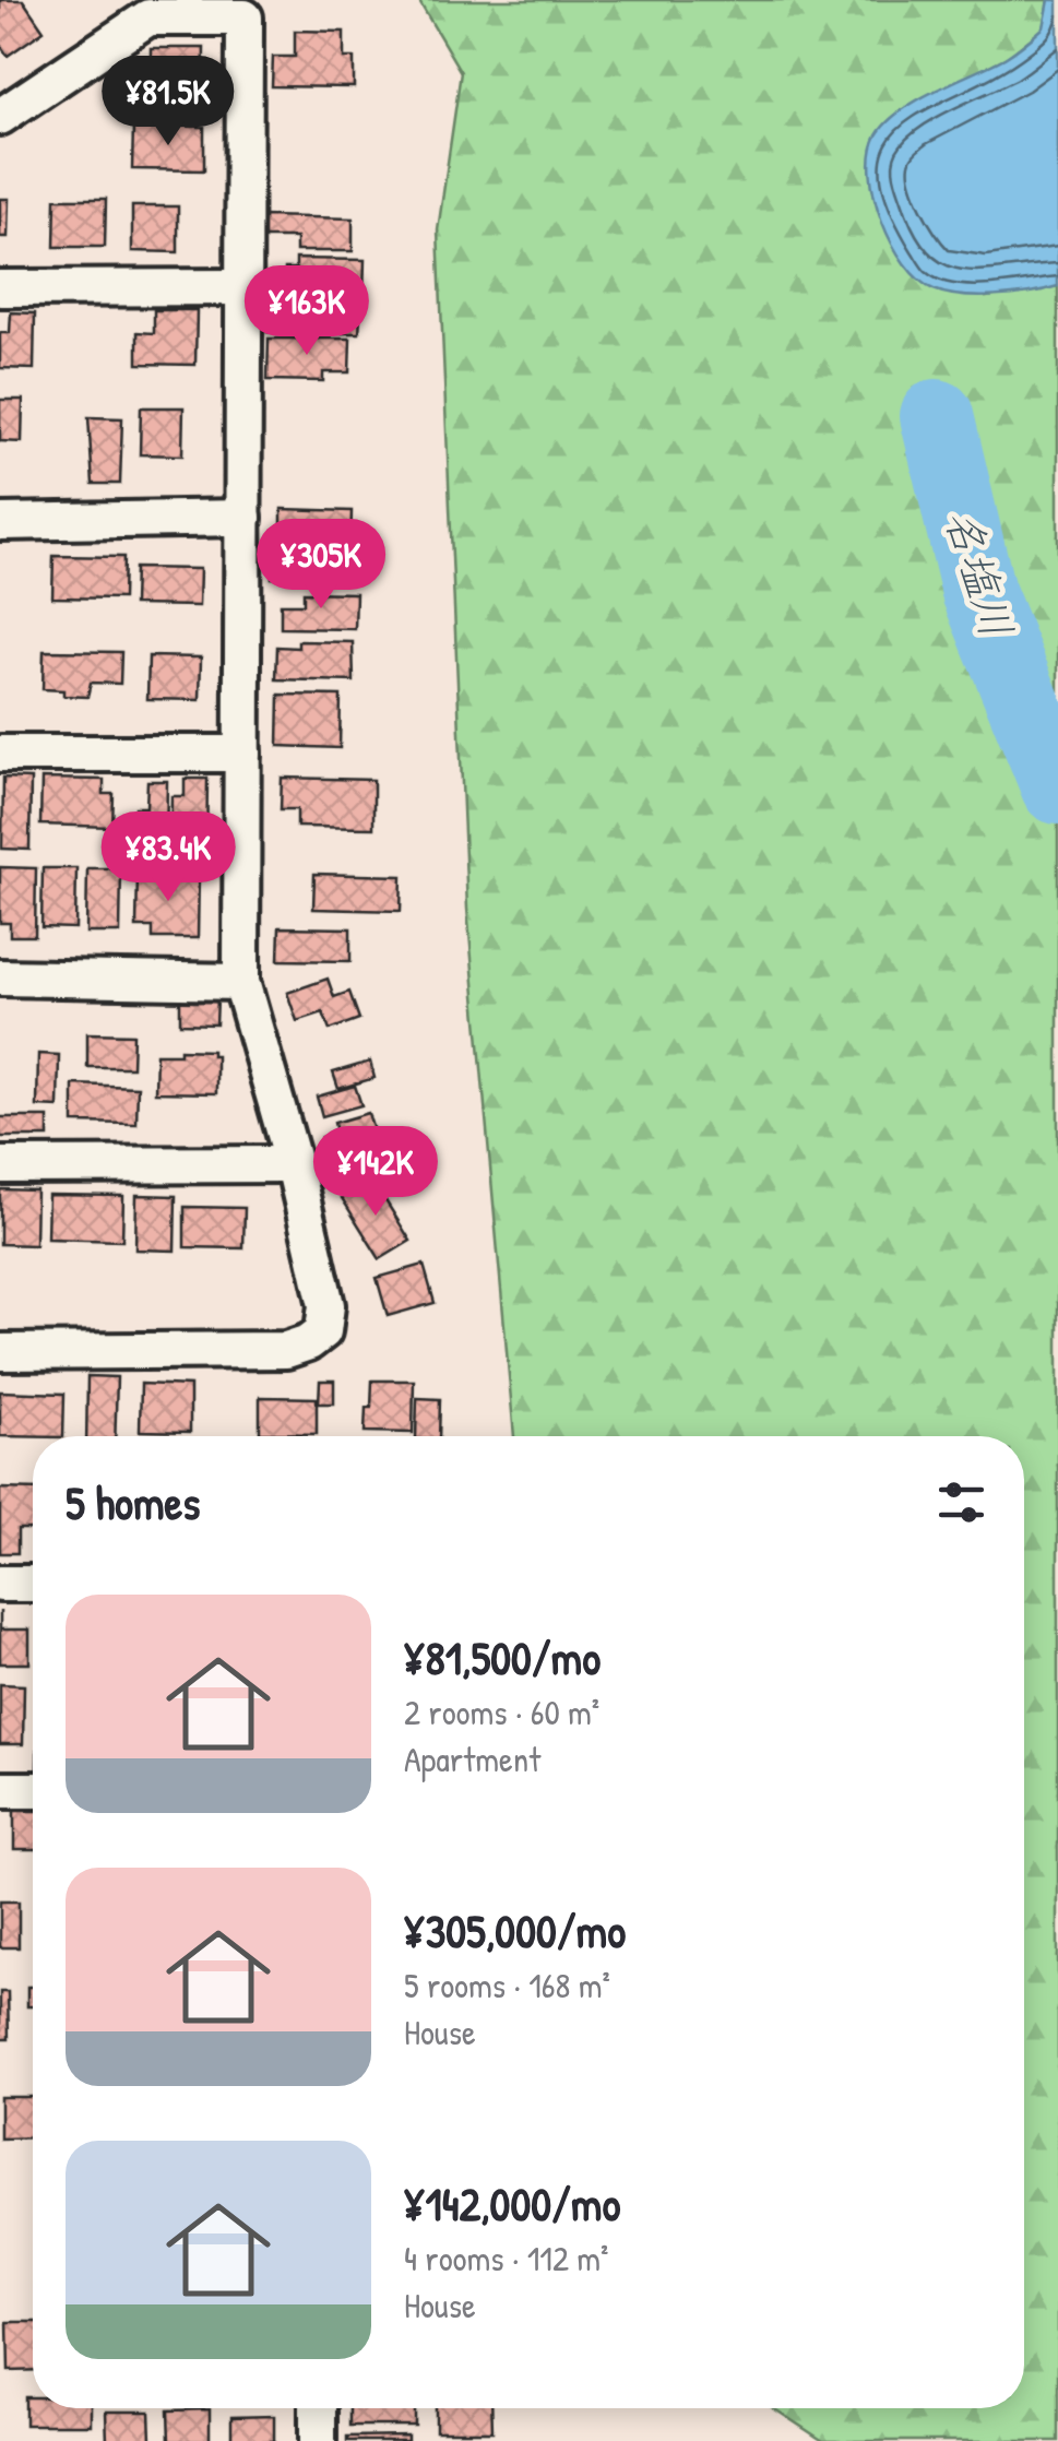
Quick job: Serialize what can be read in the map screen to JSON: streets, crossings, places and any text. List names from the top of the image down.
{
  "water": ["名塩川"],
  "page": {
    "price": [
      "¥81.5K",
      "¥163K",
      "¥305K",
      "¥83.4K",
      "¥142K"
    ],
    "heading": "5 homes",
    "list": [
      {
        "name": "¥81,500/mo",
        "note": "2 rooms · 60 m² · Apartment"
      },
      {
        "name": "¥305,000/mo",
        "note": "5 rooms · 168 m² · House"
      },
      {
        "name": "¥142,000/mo",
        "note": "4 rooms · 112 m² · House"
      }
    ]
  }
}
